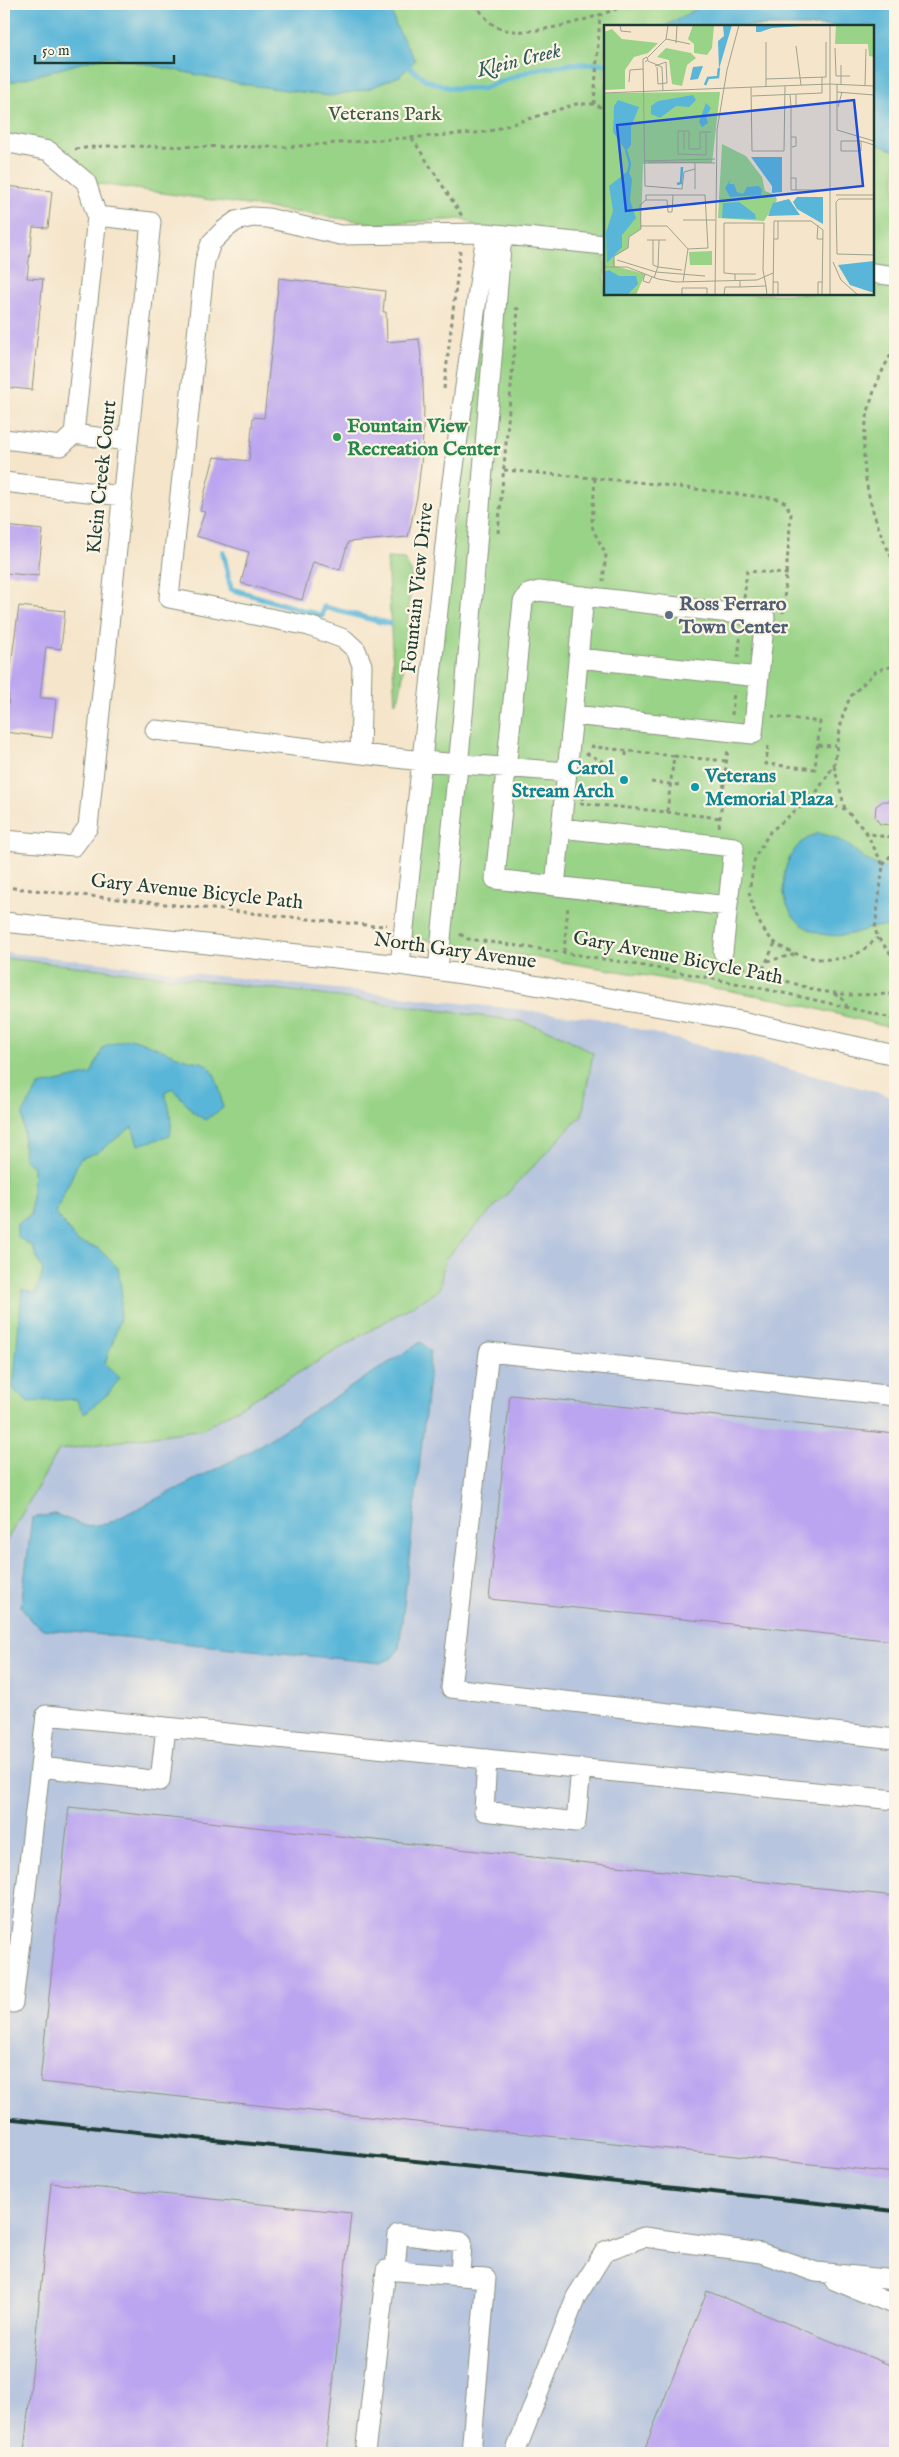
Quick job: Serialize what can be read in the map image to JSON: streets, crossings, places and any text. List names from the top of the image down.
{
  "streets": {
    "street": ["Klein Creek Court", "Fountain View Drive", "North Gary Avenue"],
    "path": ["Gary Avenue Bicycle Path"]
  },
  "crossings": [
    ["Fountain View Drive", "North Gary Avenue"]
  ],
  "water": ["Klein Creek"],
  "parks": ["Veterans Park"],
  "places": [
    "Fountain View Recreation Center",
    "Ross Ferraro Town Center",
    "Carol Stream Arch",
    "Veterans Memorial Plaza"
  ],
  "scale_bar": "50 m"
}
